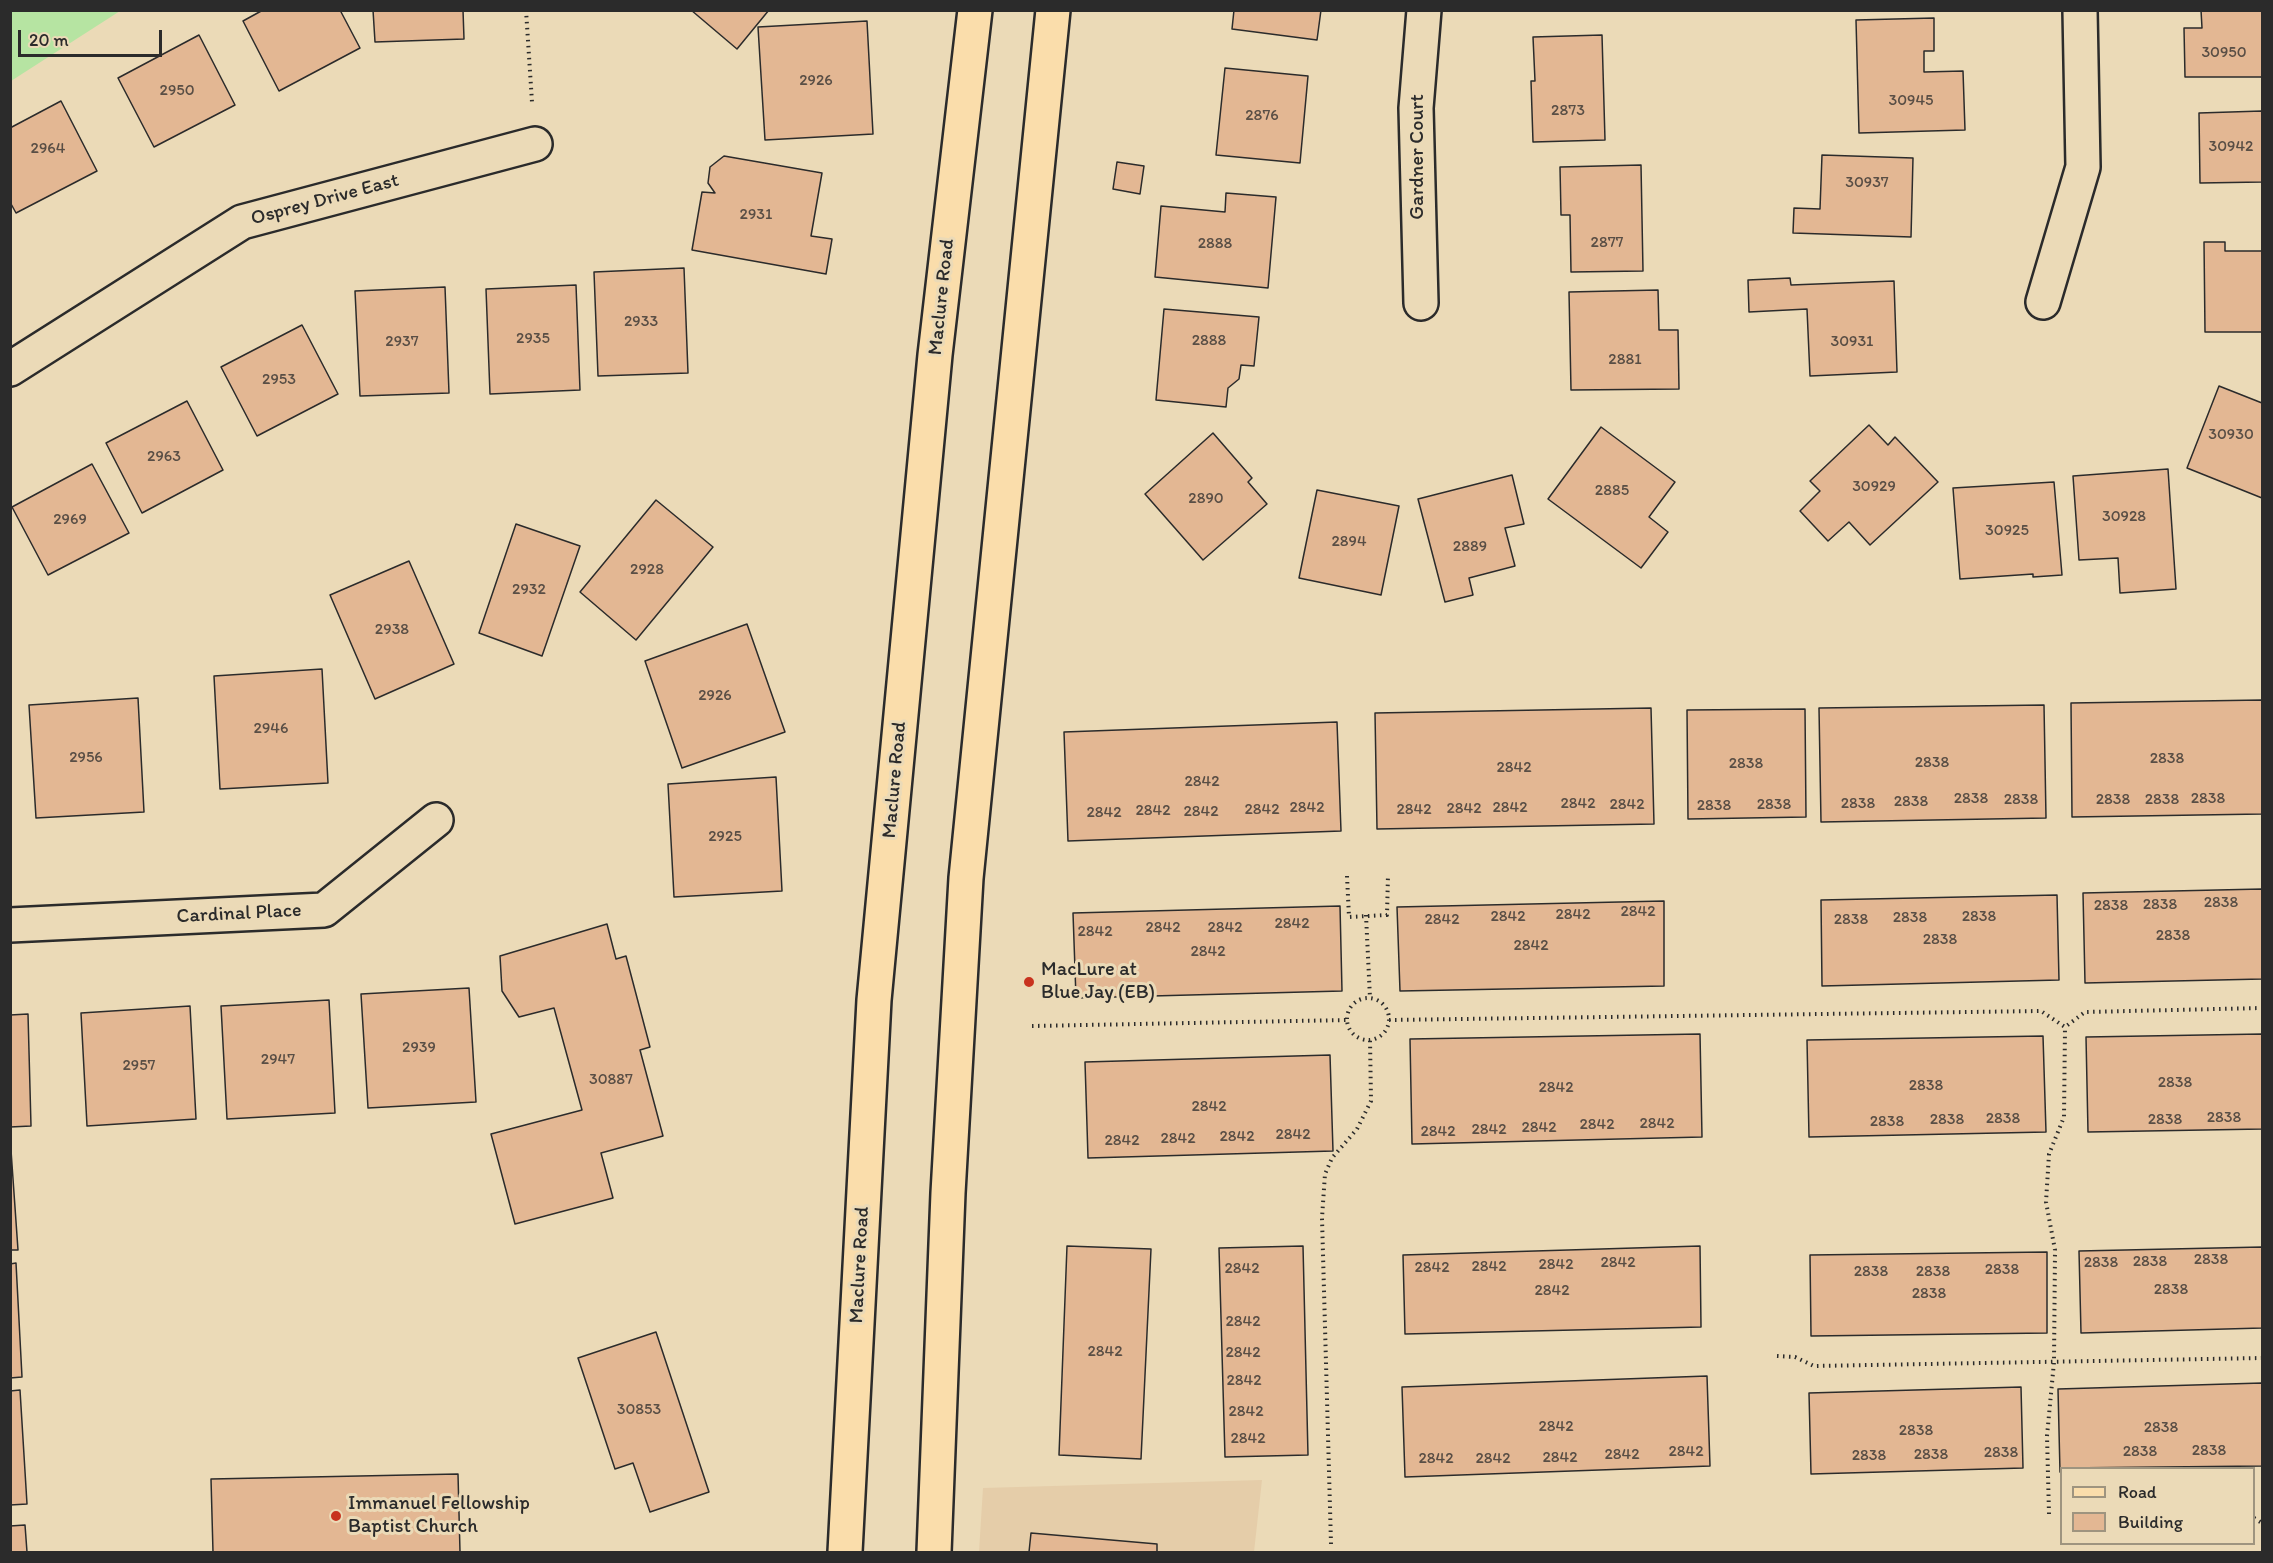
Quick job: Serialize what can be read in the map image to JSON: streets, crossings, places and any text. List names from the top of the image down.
{
  "streets": {
    "main road": ["Maclure Road"],
    "street": ["Gardner Court", "Osprey Drive East", "Cardinal Place"]
  },
  "places": ["MacLure at Blue Jay (EB)", "Immanuel Fellowship Baptist Church"],
  "house_numbers": [
    "30950",
    "2926",
    "2950",
    "30945",
    "2873",
    "2876",
    "30942",
    "2964",
    "30937",
    "2931",
    "2877",
    "2888",
    "2933",
    "2935",
    "2888",
    "2937",
    "30931",
    "2881",
    "2953",
    "30930",
    "2963",
    "30929",
    "2885",
    "2890",
    "30928",
    "2969",
    "30925",
    "2894",
    "2889",
    "2928",
    "2932",
    "2938",
    "2926",
    "2946",
    "2956",
    "2838",
    "2838",
    "2838",
    "2842",
    "2842",
    "2838",
    "2838",
    "2838",
    "2838",
    "2838",
    "2838",
    "2842",
    "2838",
    "2842",
    "2838",
    "2838",
    "2842",
    "2842",
    "2842",
    "2842",
    "2842",
    "2842",
    "2842",
    "2842",
    "2925",
    "2838",
    "2838",
    "2838",
    "2842",
    "2842",
    "2842",
    "2838",
    "2838",
    "2842",
    "2838",
    "2842",
    "2842",
    "2842",
    "2842",
    "2838",
    "2838",
    "2842",
    "2842",
    "2939",
    "2947",
    "2957",
    "30887",
    "2838",
    "2838",
    "2842",
    "2842",
    "2838",
    "2838",
    "2838",
    "2838",
    "2838",
    "2842",
    "2842",
    "2842",
    "2842",
    "2842",
    "2842",
    "2842",
    "2842",
    "2842",
    "2838",
    "2838",
    "2842",
    "2838",
    "2842",
    "2842",
    "2842",
    "2842",
    "2838",
    "2838",
    "2838",
    "2838",
    "2842",
    "2838",
    "2842",
    "2842",
    "2842",
    "2842",
    "30853",
    "2842",
    "2842",
    "2838",
    "2838",
    "2842",
    "2838",
    "2842",
    "2838",
    "2838",
    "2842",
    "2838",
    "2838",
    "2842",
    "2842",
    "2842"
  ],
  "legend": ["Road", "Building"],
  "scale_bar": "20 m"
}
